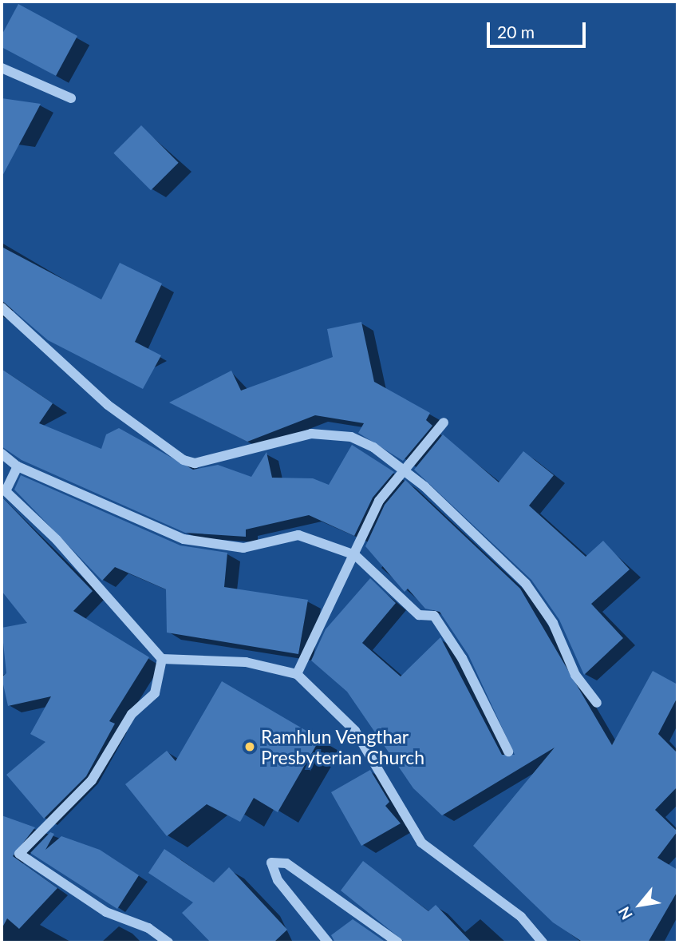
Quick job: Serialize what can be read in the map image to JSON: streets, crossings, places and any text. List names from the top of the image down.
{
  "places": ["Ramhlun Vengthar Presbyterian Church"],
  "scale_bar": "20 m",
  "north": "bottom left"
}
